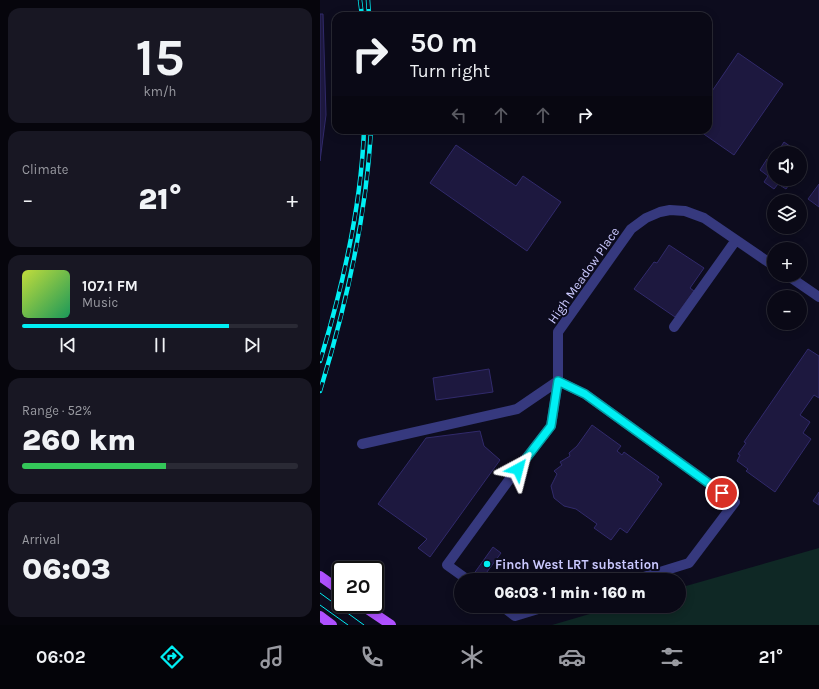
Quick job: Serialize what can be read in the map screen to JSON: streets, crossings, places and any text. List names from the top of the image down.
{
  "streets": {
    "street": ["High Meadow Place"]
  },
  "places": ["Finch West LRT substation"],
  "page": {
    "tile": [
      ["15", "km/h"],
      "Climate",
      ["Range · 52%", "260 km"],
      ["Arrival", "06:03"]
    ],
    "turn": ["50 m", "Turn right"],
    "map_buttons": ["+", "−"],
    "heat": ["−", "21°", "+"],
    "song": ["107.1 FM", "Music"],
    "limit": "20",
    "trip": "06:03 · 1 min · 160 m",
    "tabs": ["06:02", "21°"]
  }
}
